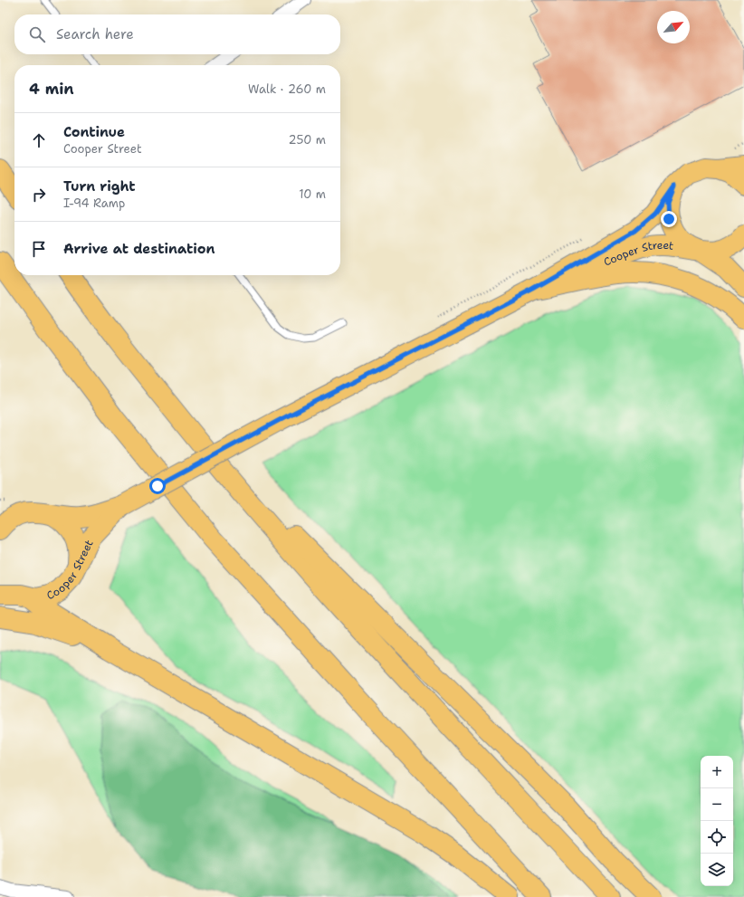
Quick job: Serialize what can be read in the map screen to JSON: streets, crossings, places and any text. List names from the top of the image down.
{
  "streets": {
    "main road": ["Cooper Street"]
  },
  "north": "top right",
  "page": {
    "search": "Search here",
    "heading": ["4 min", "Walk · 260 m"],
    "list": [
      ["Continue", "Cooper Street", "250 m"],
      ["Turn right", "I-94 Ramp", "10 m"],
      "Arrive at destination"
    ],
    "map_buttons": ["+", "−"]
  }
}
